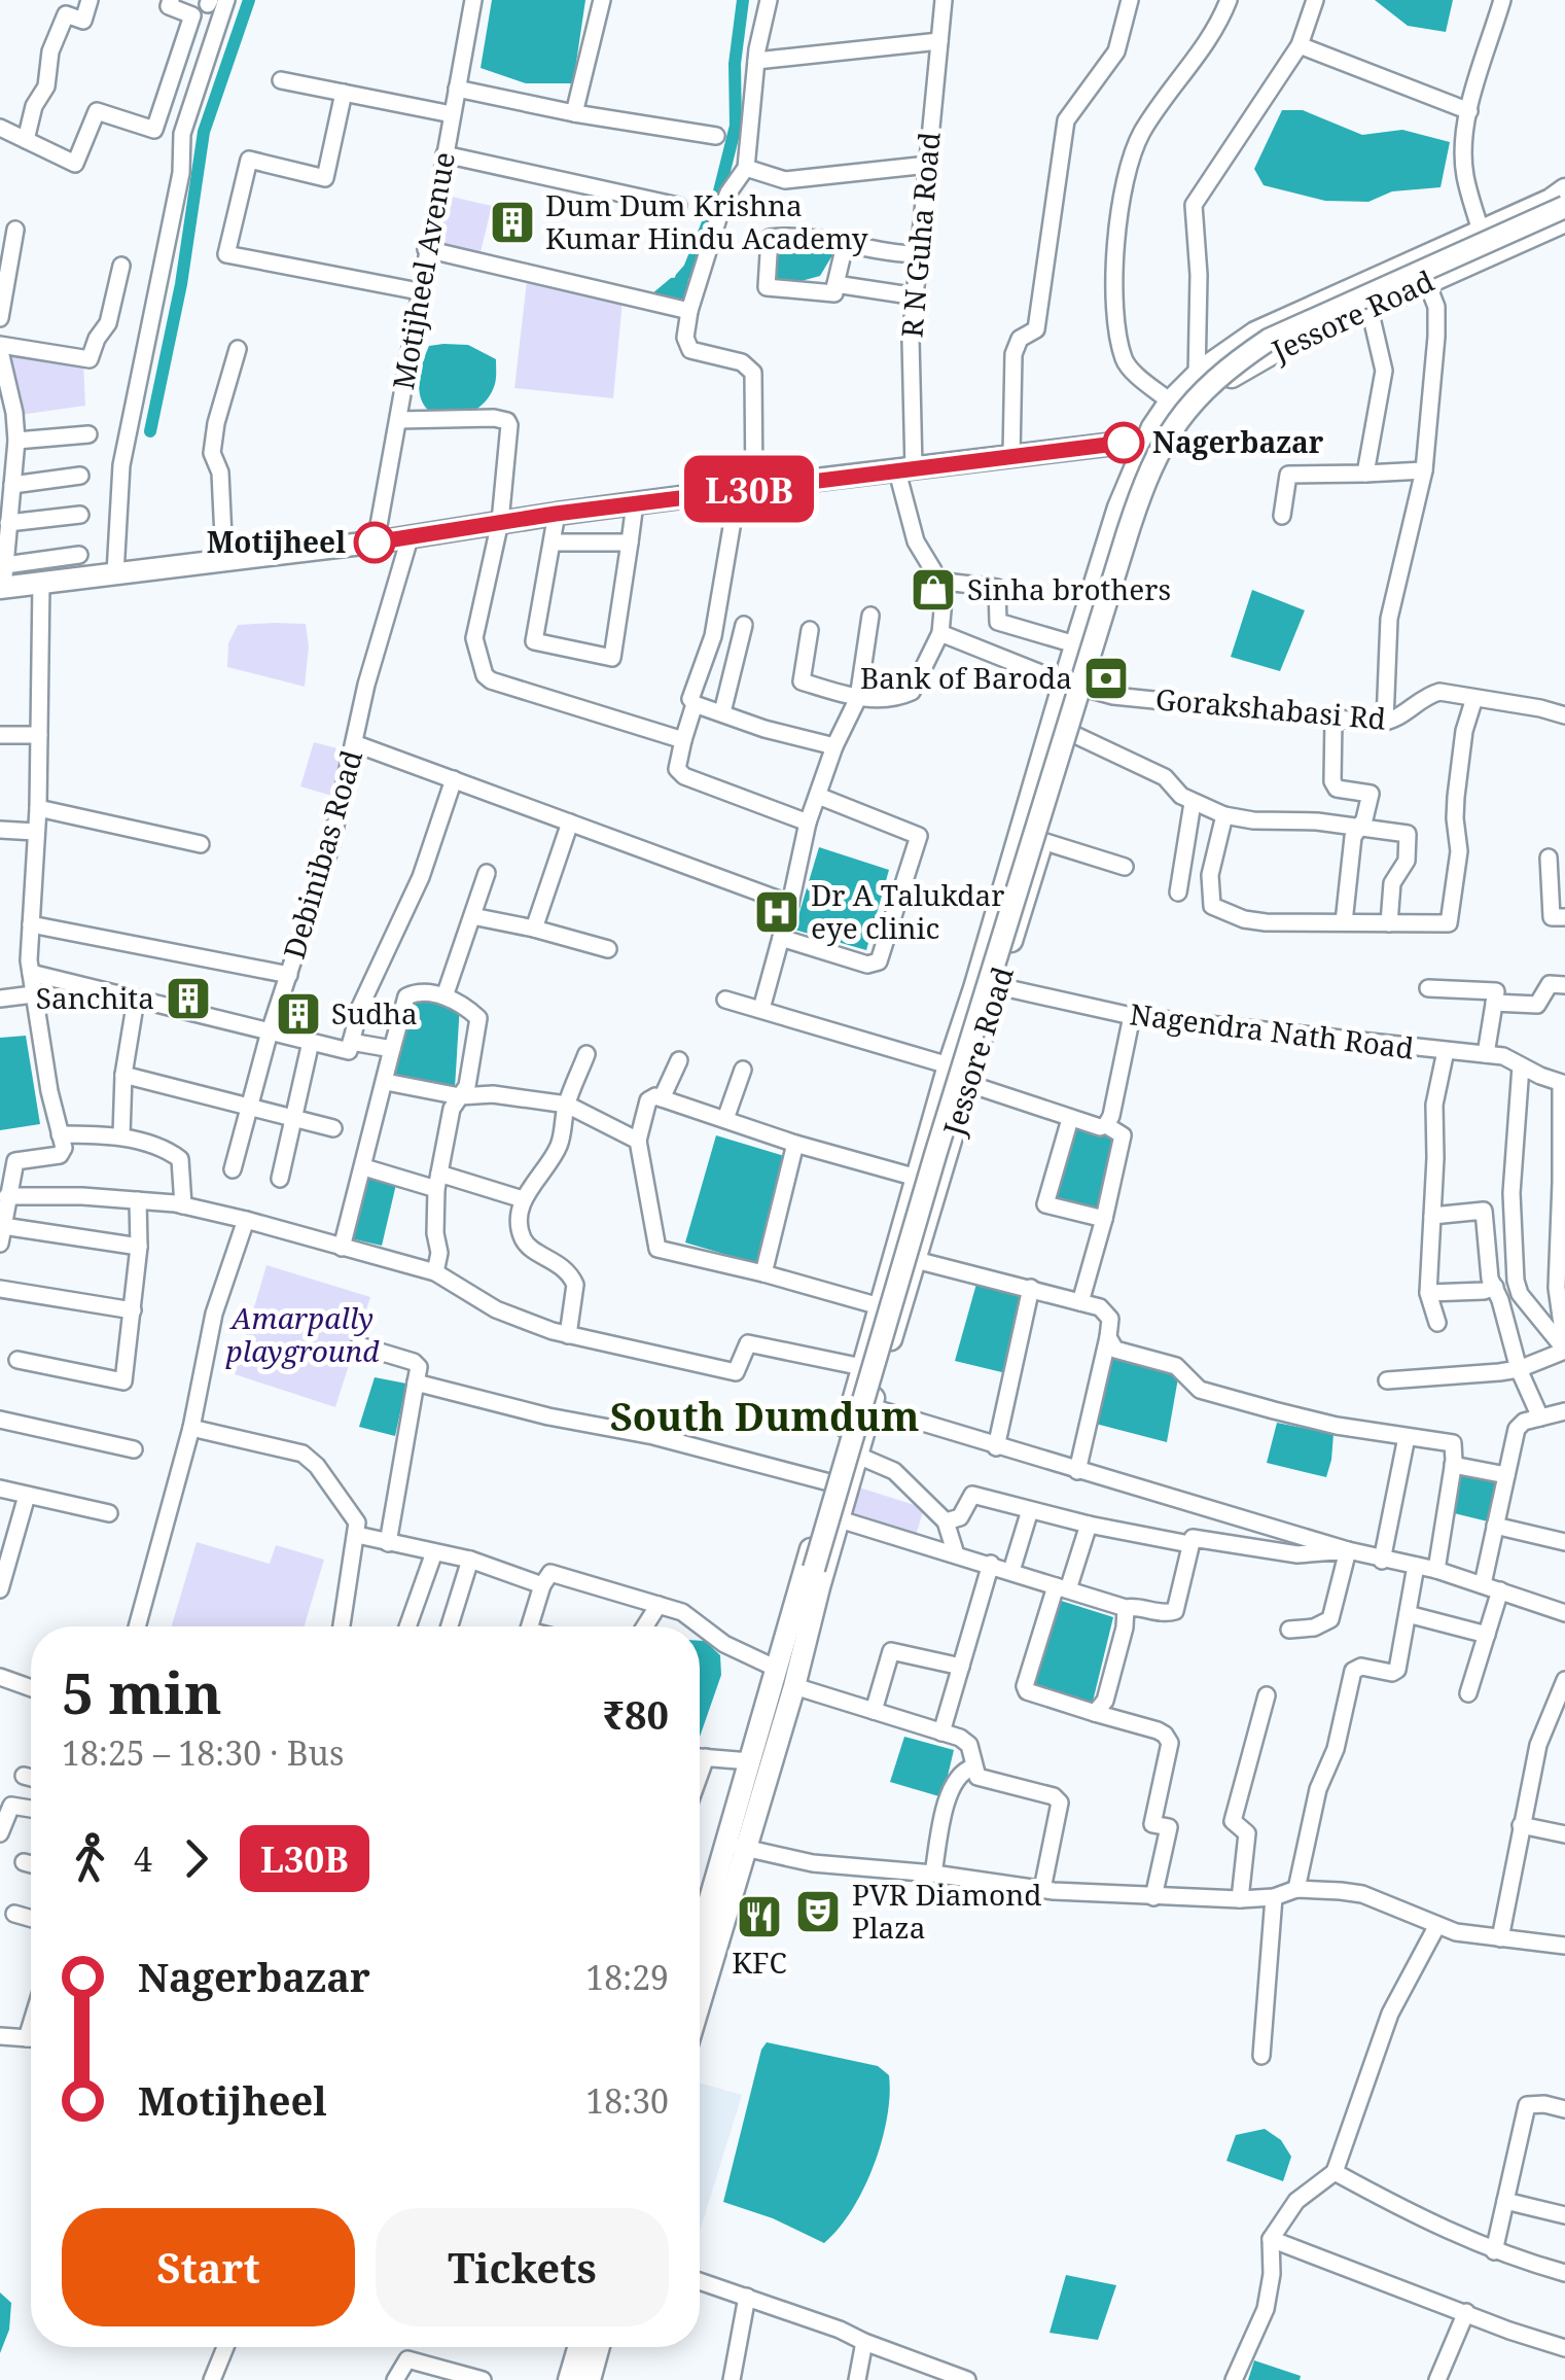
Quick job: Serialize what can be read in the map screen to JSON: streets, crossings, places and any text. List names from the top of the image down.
{
  "streets": {
    "main road": ["Jessore Road"],
    "street": [
      "R N Guha Road",
      "Motijheel Avenue",
      "Gorakshabasi Rd",
      "Debinibas Road",
      "Nagendra Nath Road"
    ]
  },
  "crossings": [
    ["Jessore Road", "Gorakshabasi Rd"],
    ["Jessore Road", "Nagendra Nath Road"]
  ],
  "districts": ["South Dumdum"],
  "parks": ["Amarpally playground"],
  "places": {
    "building": ["Dum Dum Krishna Kumar Hindu Academy", "Sanchita", "Sudha"],
    "other": ["Nagerbazar", "Motijheel"],
    "shop": ["Sinha brothers"],
    "bank": ["Bank of Baroda"],
    "hospital": ["Dr A Talukdar eye clinic"],
    "theatre": ["PVR Diamond Plaza"],
    "restaurant": ["KFC"]
  },
  "lines": ["bus line L30B"],
  "page": {
    "on_map": "L30B",
    "heading": ["5 min", "18:25 – 18:30 · Bus", "₹80"],
    "legs": ["4", "L30B"],
    "list": [
      {
        "name": "Nagerbazar",
        "value": "18:29"
      },
      {
        "name": "Motijheel",
        "value": "18:30"
      }
    ],
    "buttons": ["Start", "Tickets"]
  }
}
